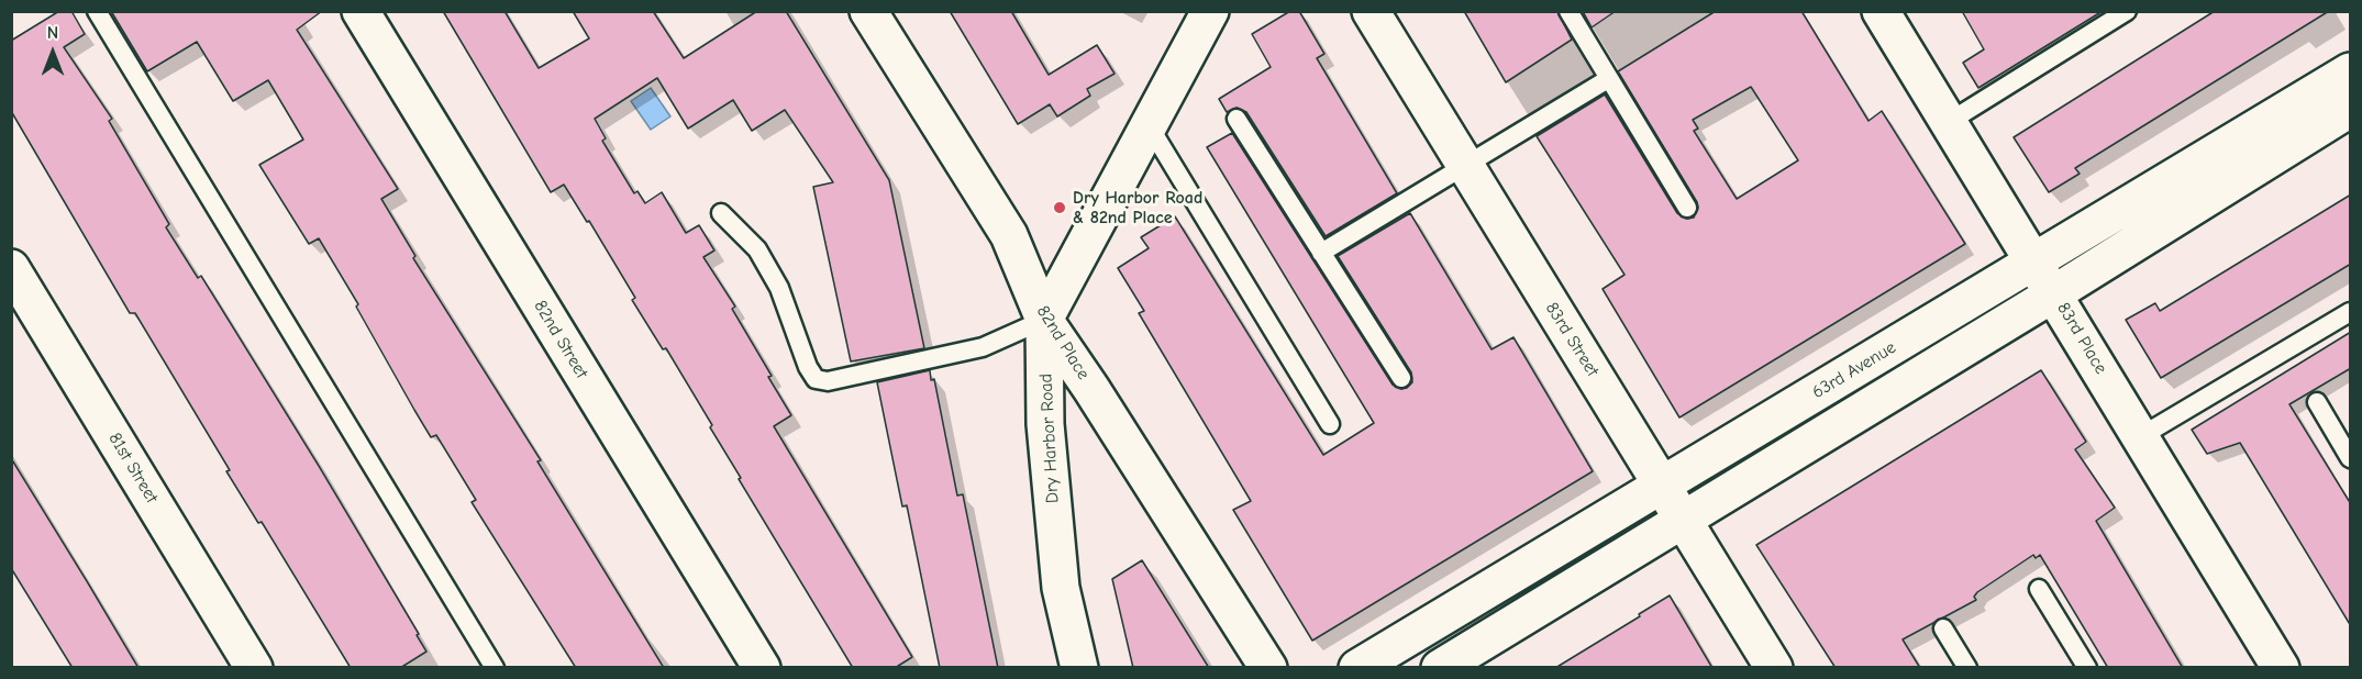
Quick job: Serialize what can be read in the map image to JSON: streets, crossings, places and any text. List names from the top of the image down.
{
  "streets": {
    "street": [
      "83rd Place",
      "82nd Street",
      "83rd Street",
      "82nd Place",
      "63rd Avenue",
      "Dry Harbor Road",
      "81st Street"
    ]
  },
  "crossings": [
    ["83rd Place", "63rd Avenue"],
    ["83rd Street", "63rd Avenue"],
    ["82nd Place", "Dry Harbor Road"]
  ],
  "places": ["Dry Harbor Road & 82nd Place"],
  "north": "top"
}
